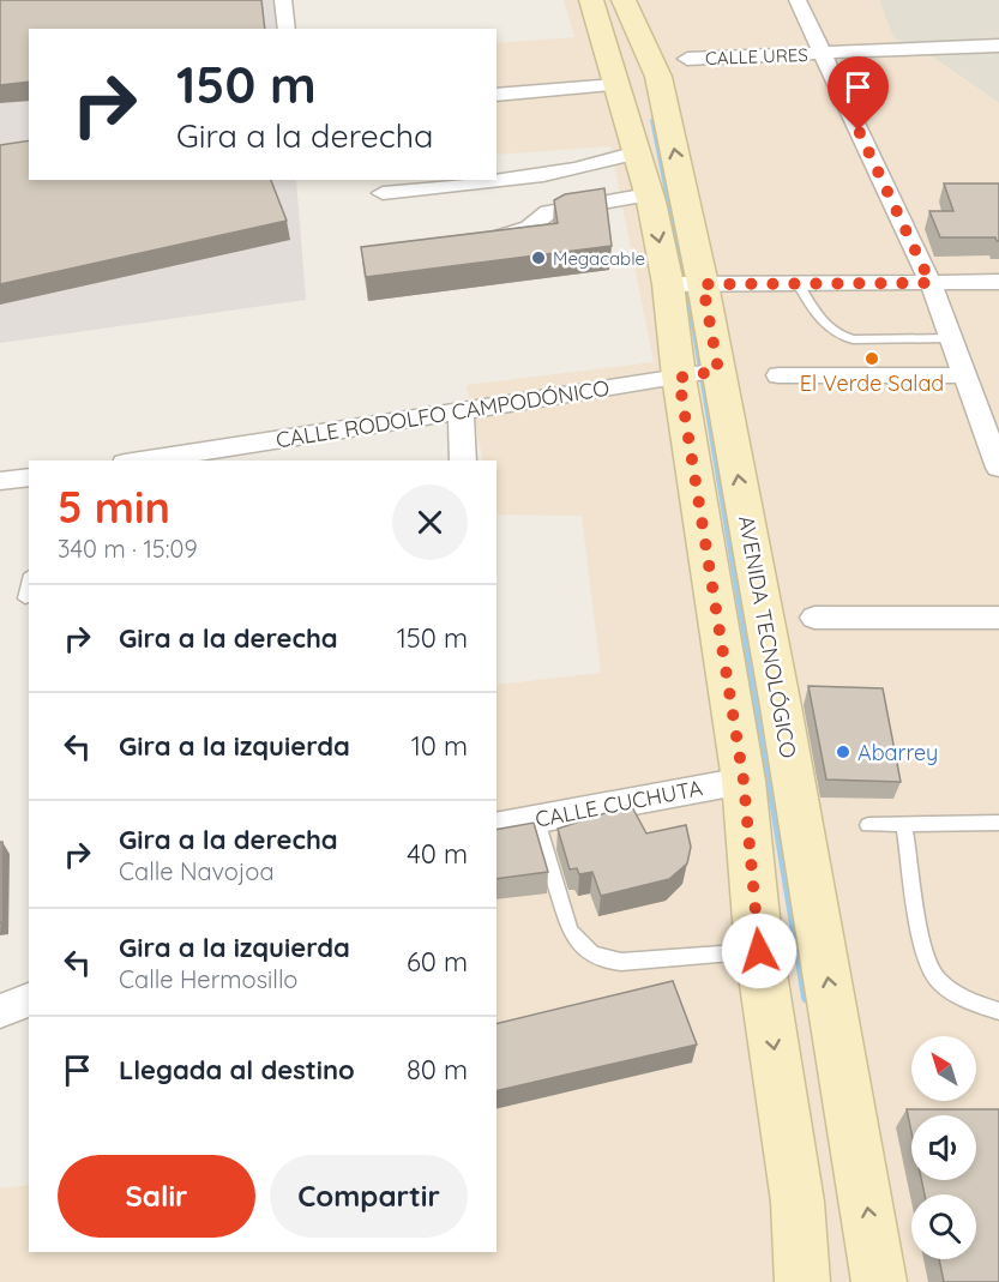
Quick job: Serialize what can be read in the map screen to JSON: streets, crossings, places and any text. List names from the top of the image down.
{
  "streets": {
    "main road": ["AVENIDA TECNOLÓGICO"],
    "street": ["CALLE URES", "CALLE RODOLFO CAMPODÓNICO", "CALLE CUCHUTA"]
  },
  "crossings": [
    ["CALLE RODOLFO CAMPODÓNICO", "AVENIDA TECNOLÓGICO"],
    ["AVENIDA TECNOLÓGICO", "CALLE CUCHUTA"]
  ],
  "places": ["Megacable", "El Verde Salad", "Abarrey"],
  "north": "top left",
  "page": {
    "turn": ["150 m", "Gira a la derecha"],
    "heading": ["5 min", "340 m · 15:09"],
    "list": [
      {
        "name": "Gira a la derecha",
        "value": "150 m"
      },
      {
        "name": "Gira a la izquierda",
        "value": "10 m"
      },
      {
        "name": "Gira a la derecha",
        "note": "Calle Navojoa",
        "value": "40 m"
      },
      {
        "name": "Gira a la izquierda",
        "note": "Calle Hermosillo",
        "value": "60 m"
      },
      {
        "name": "Llegada al destino",
        "value": "80 m"
      }
    ],
    "buttons": ["Salir", "Compartir"]
  }
}
